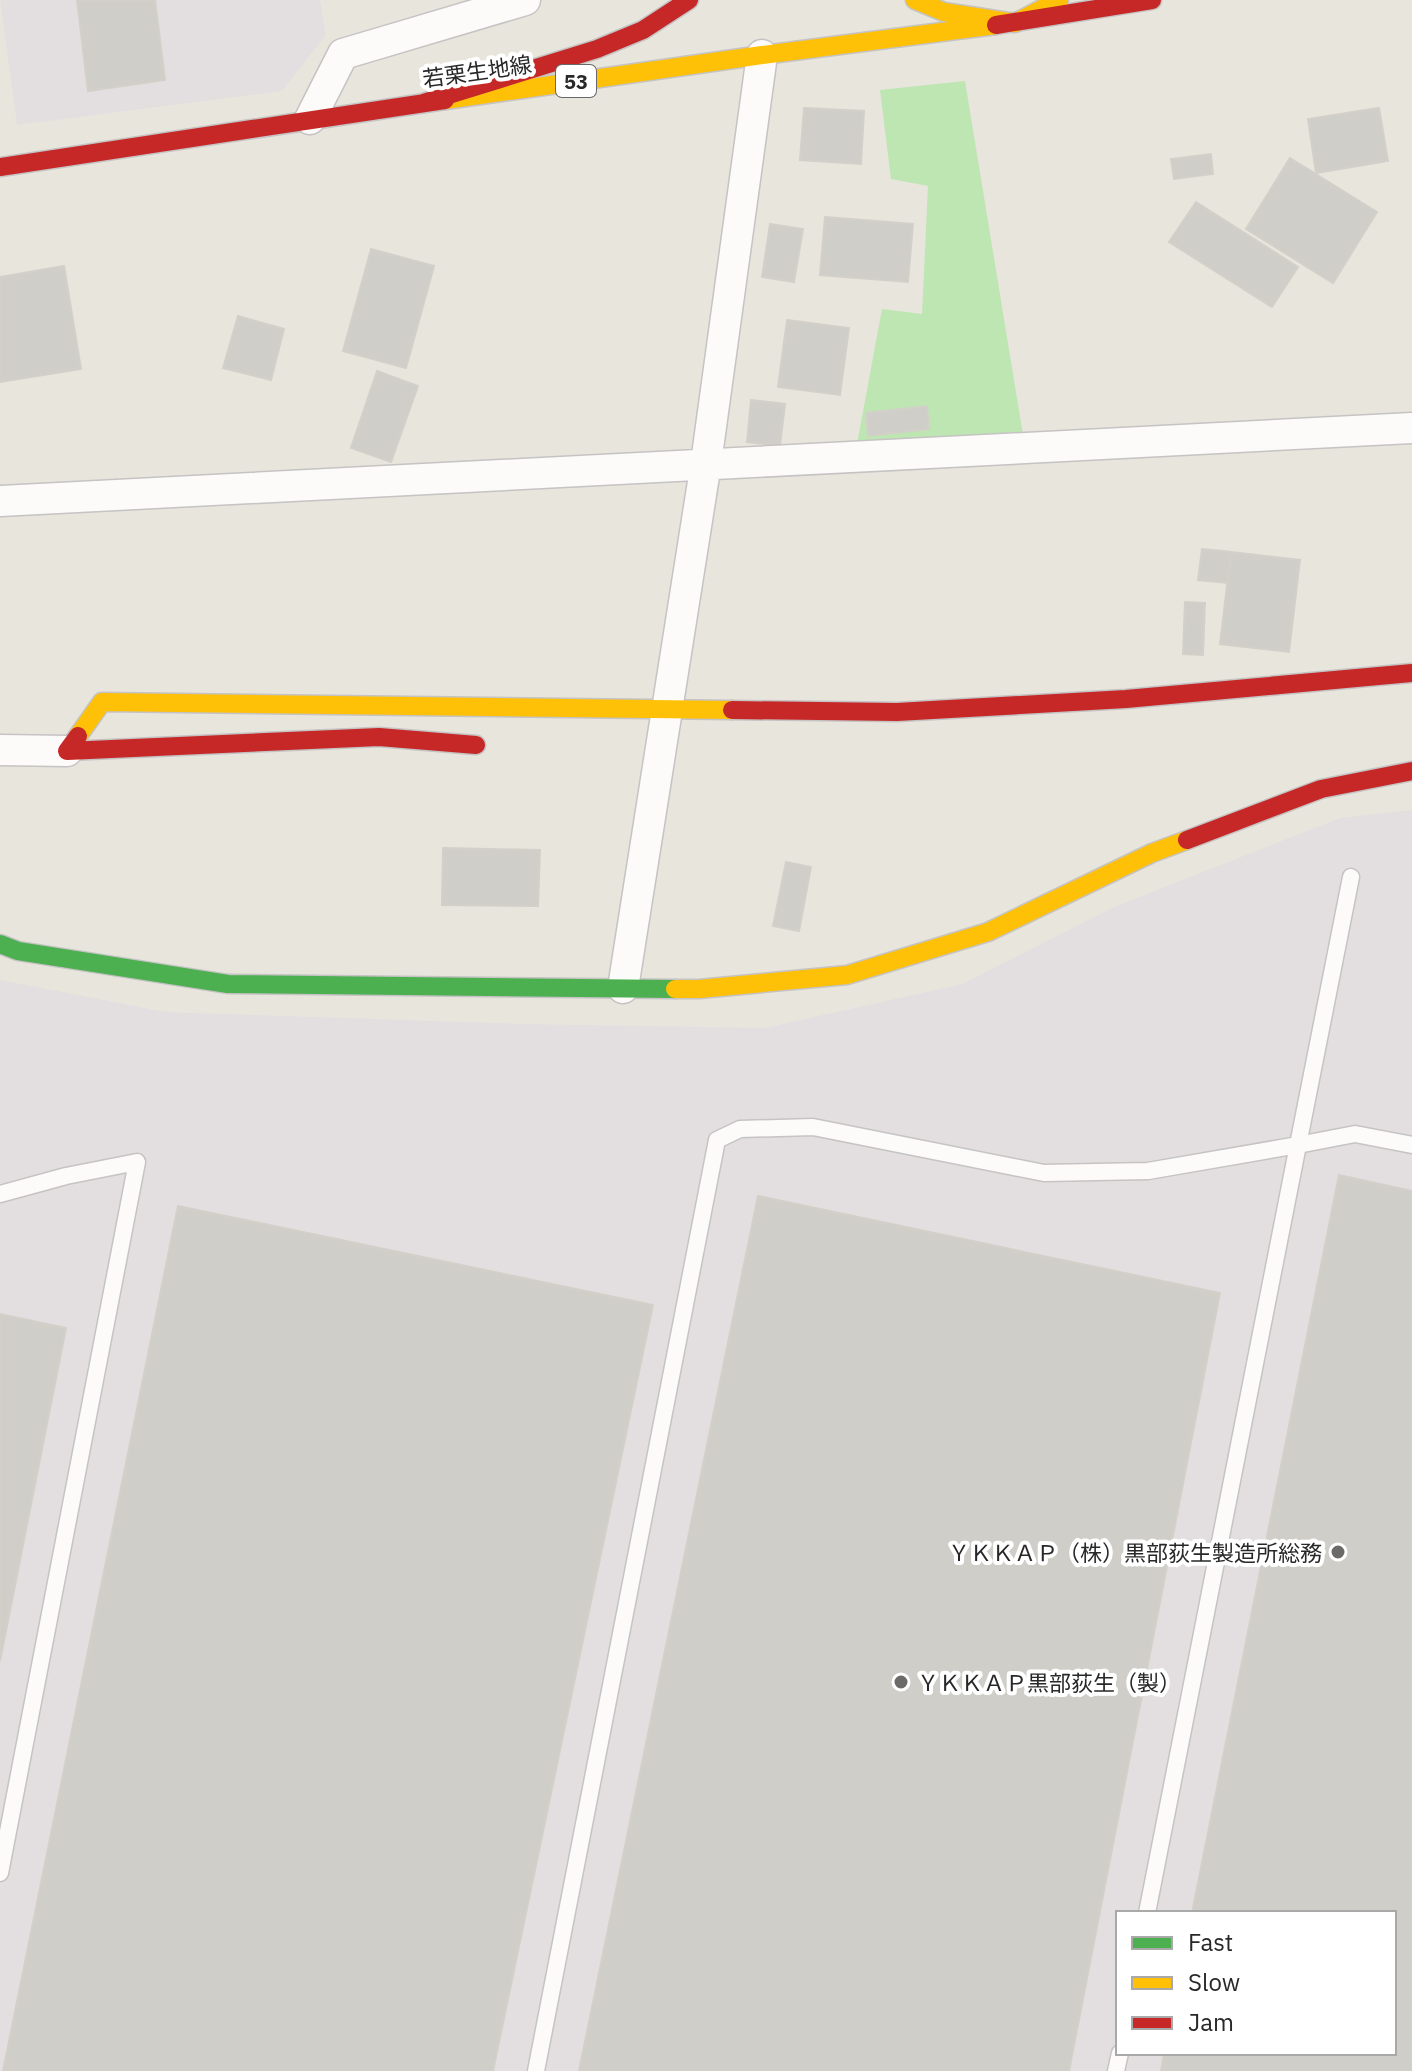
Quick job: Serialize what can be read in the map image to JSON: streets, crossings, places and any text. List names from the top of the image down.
{
  "streets": {
    "main road": ["若栗生地線", "53"]
  },
  "places": ["ＹＫＫＡＰ（株）黒部荻生製造所総務", "ＹＫＫＡＰ黒部荻生（製）"],
  "legend": ["Fast", "Slow", "Jam"]
}
